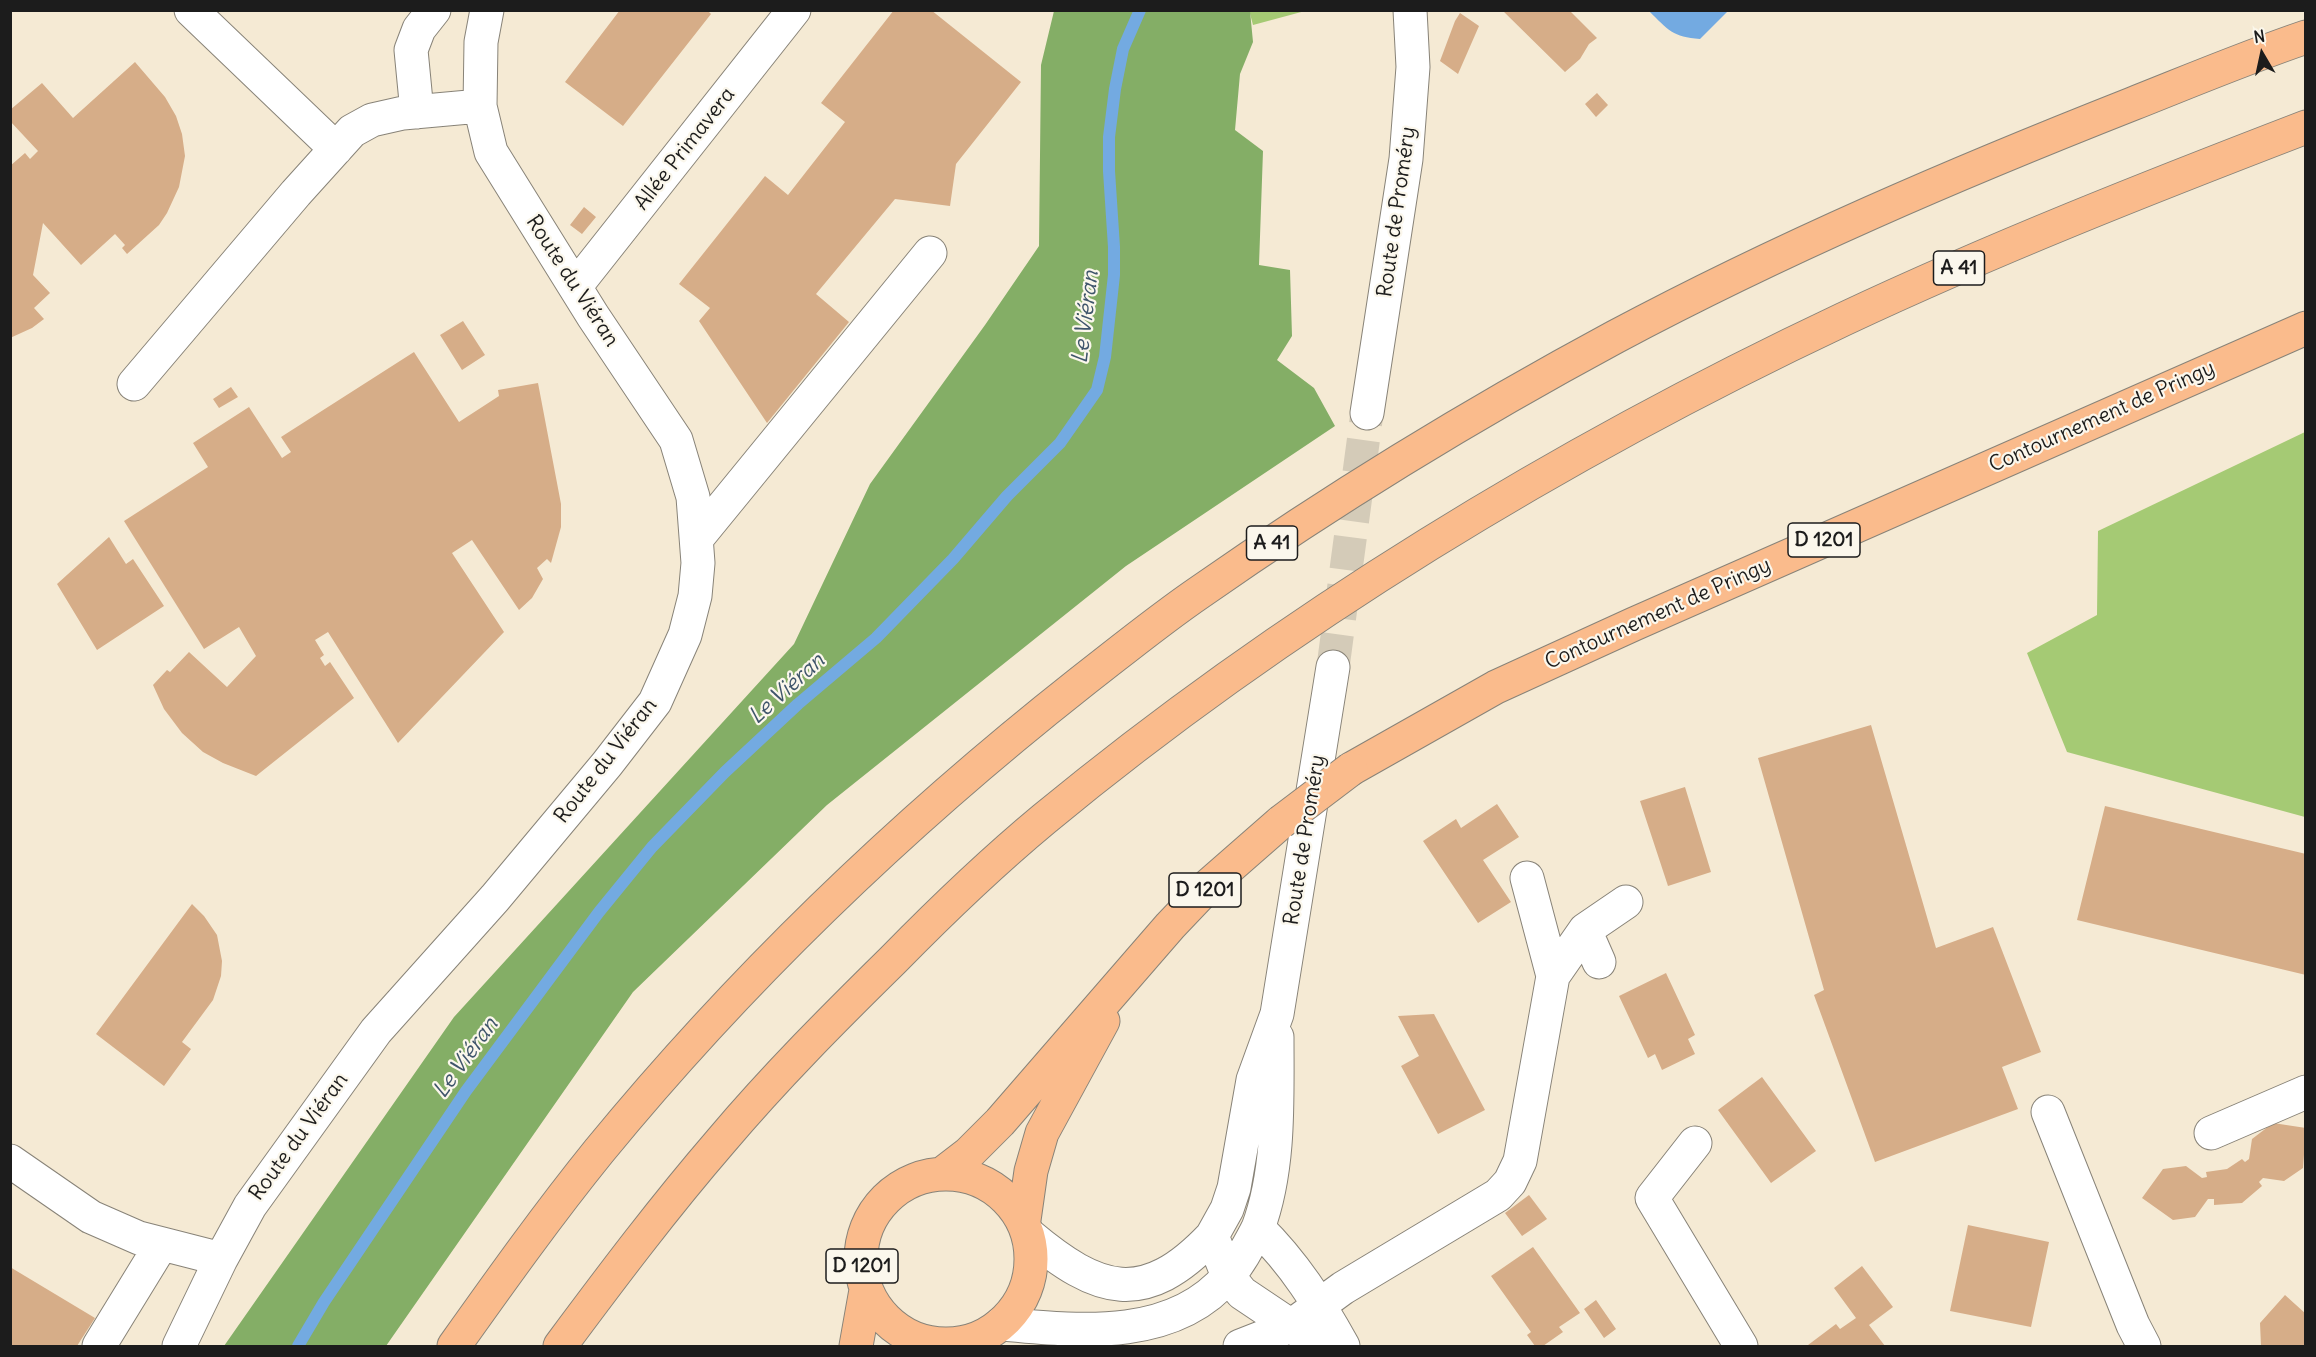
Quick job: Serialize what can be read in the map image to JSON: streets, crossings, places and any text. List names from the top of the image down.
{
  "streets": {
    "highway": ["A 41", "Contournement de Pringy", "D 1201"],
    "street": ["Allée Primavera", "Route de Proméry", "Route du Viéran"]
  },
  "crossings": [
    ["Allée Primavera", "Route du Viéran"],
    ["Route de Proméry", "Contournement de Pringy"]
  ],
  "water": ["Le Viéran"],
  "north": "top"
}
